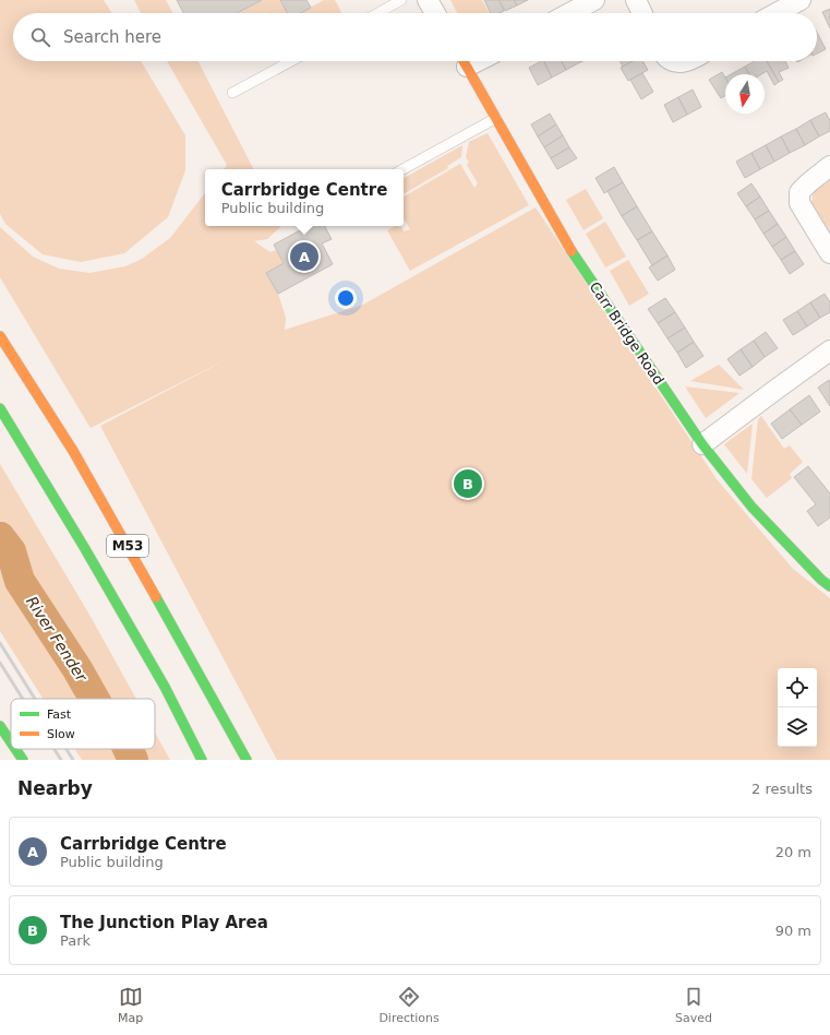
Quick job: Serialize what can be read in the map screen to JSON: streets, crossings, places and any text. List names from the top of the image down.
{
  "streets": {
    "main road": ["Carr Bridge Road", "M53"]
  },
  "water": ["River Fender"],
  "legend": ["Fast", "Slow"],
  "north": "bottom",
  "page": {
    "search": "Search here",
    "popup": ["Carrbridge Centre", "Public building"],
    "pins": ["A", "B"],
    "heading": ["Nearby", "2 results"],
    "list": [
      {
        "mark": "A",
        "name": "Carrbridge Centre",
        "note": "Public building",
        "value": "20 m"
      },
      {
        "mark": "B",
        "name": "The Junction Play Area",
        "note": "Park",
        "value": "90 m"
      }
    ],
    "nav": ["Map", "Directions", "Saved"]
  }
}
